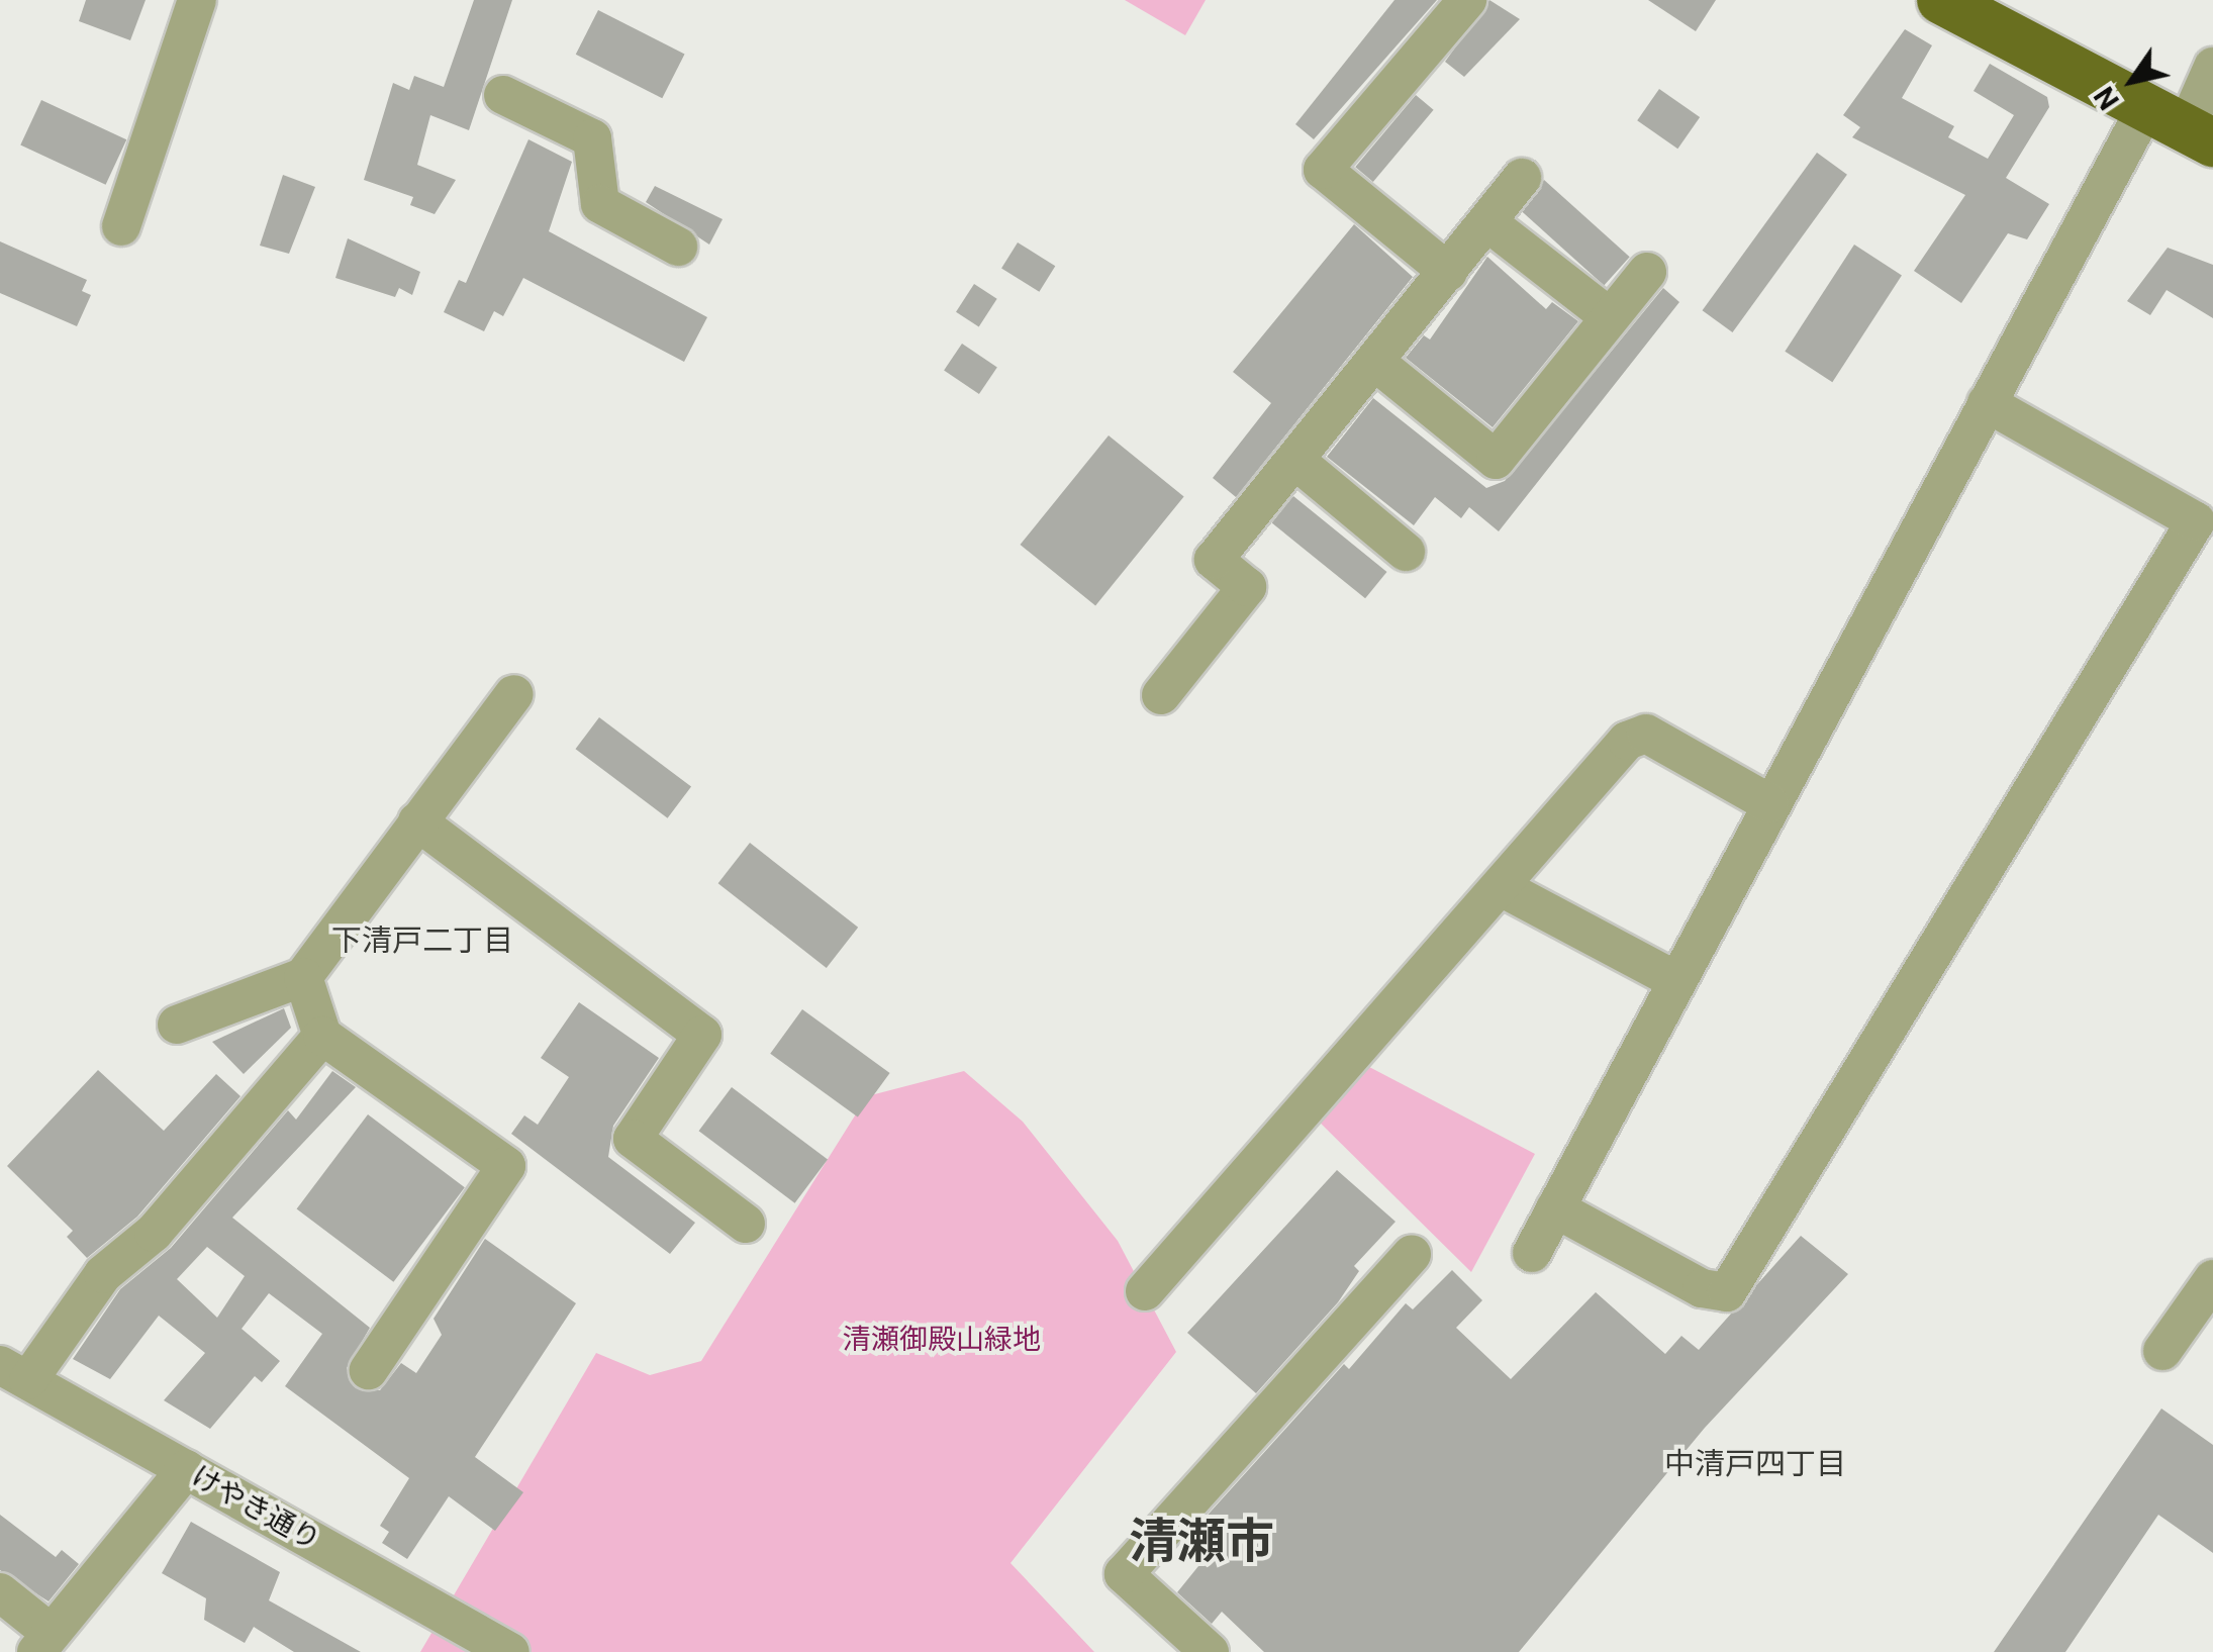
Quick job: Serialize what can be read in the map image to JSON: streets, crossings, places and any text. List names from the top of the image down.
{
  "streets": {
    "street": ["けやき通り"]
  },
  "districts": ["下清戸二丁目", "中清戸四丁目", "清瀬市"],
  "parks": ["清瀬御殿山緑地"],
  "north": "bottom left"
}
